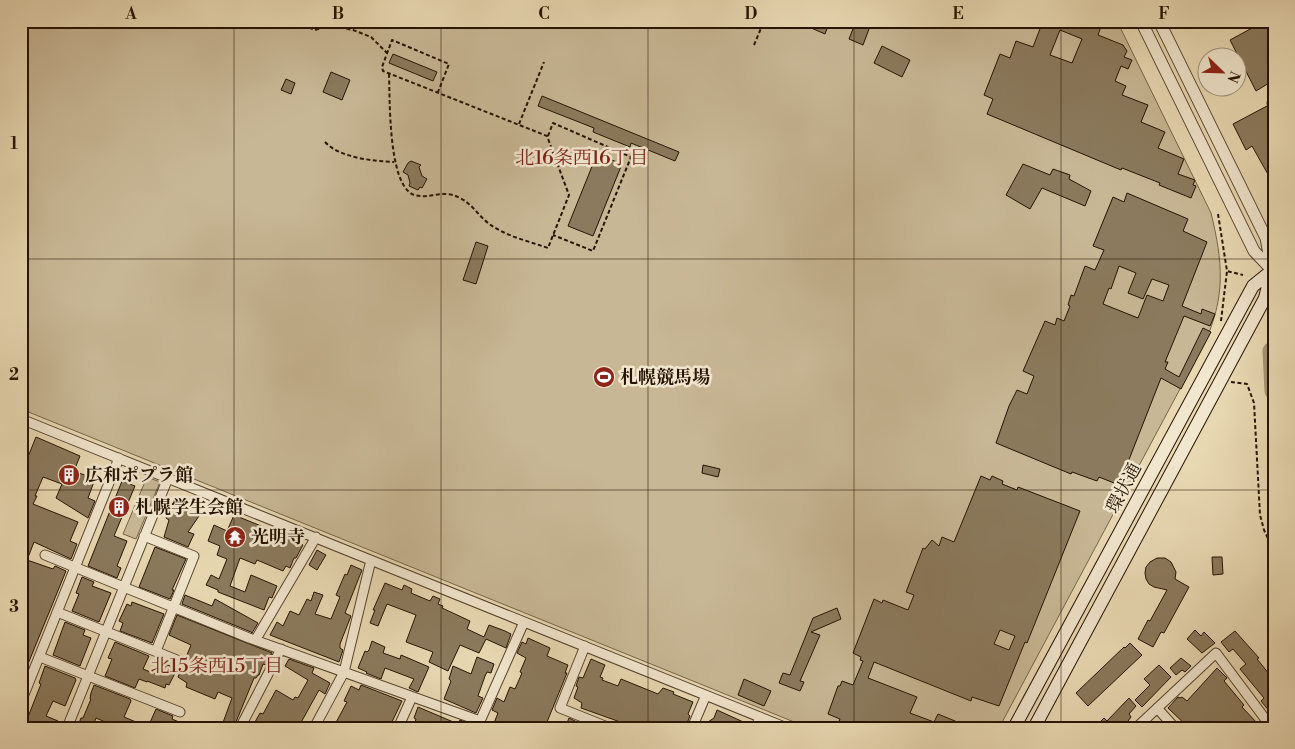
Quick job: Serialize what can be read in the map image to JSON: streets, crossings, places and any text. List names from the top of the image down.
{
  "streets": {
    "main road": ["環状通"]
  },
  "districts": ["北16条西16丁目", "北15条西15丁目"],
  "places": {
    "sports": ["札幌競馬場"],
    "building": ["広和ポプラ館", "札幌学生会館"],
    "temple": ["光明寺"]
  },
  "north": "bottom right",
  "grid": {
    "columns": [
      "A",
      "B",
      "C",
      "D",
      "E",
      "F"
    ],
    "rows": ["1", "2", "3"]
  }
}
